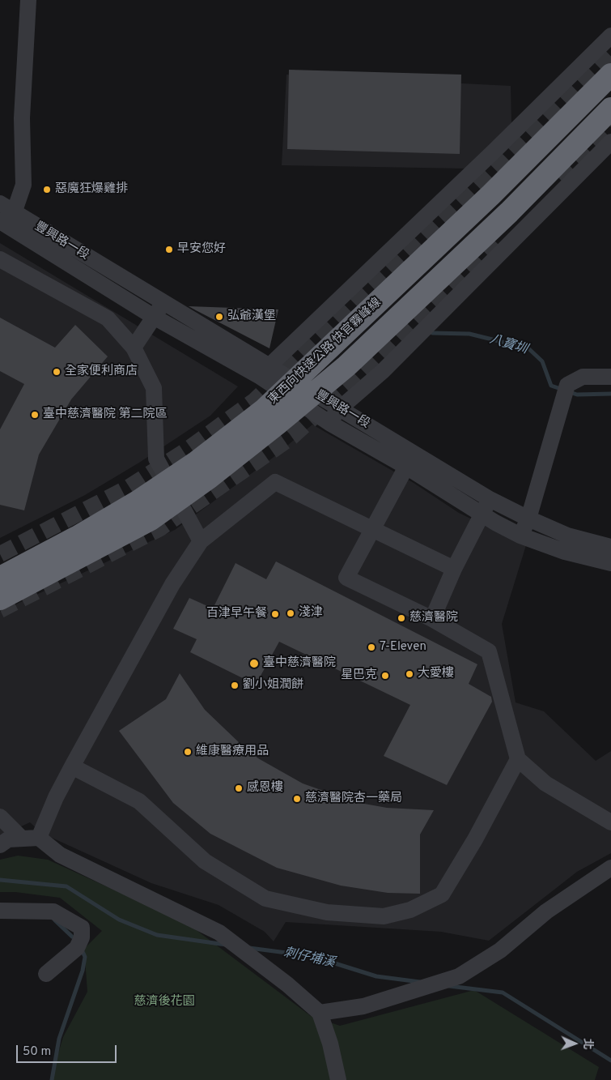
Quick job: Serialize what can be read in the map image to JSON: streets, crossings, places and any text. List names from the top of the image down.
{
  "streets": {
    "highway": ["東西向快速公路 快官霧峰線"],
    "street": ["豐興路一段"]
  },
  "water": ["八寶圳", "刺仔埔溪"],
  "parks": ["慈濟後花園"],
  "places": [
    "惡魔狂爆雞排",
    "早安您好",
    "弘爺漢堡",
    "全家便利商店",
    "臺中慈濟醫院 第二院區",
    "淺津",
    "百津早午餐",
    "慈濟醫院",
    "7-Eleven",
    "臺中慈濟醫院",
    "大愛樓",
    "星巴克",
    "劉小姐潤餅",
    "維康醫療用品",
    "感恩樓",
    "慈濟醫院杏一藥局"
  ],
  "scale_bar": "50 m",
  "north": "right"
}
